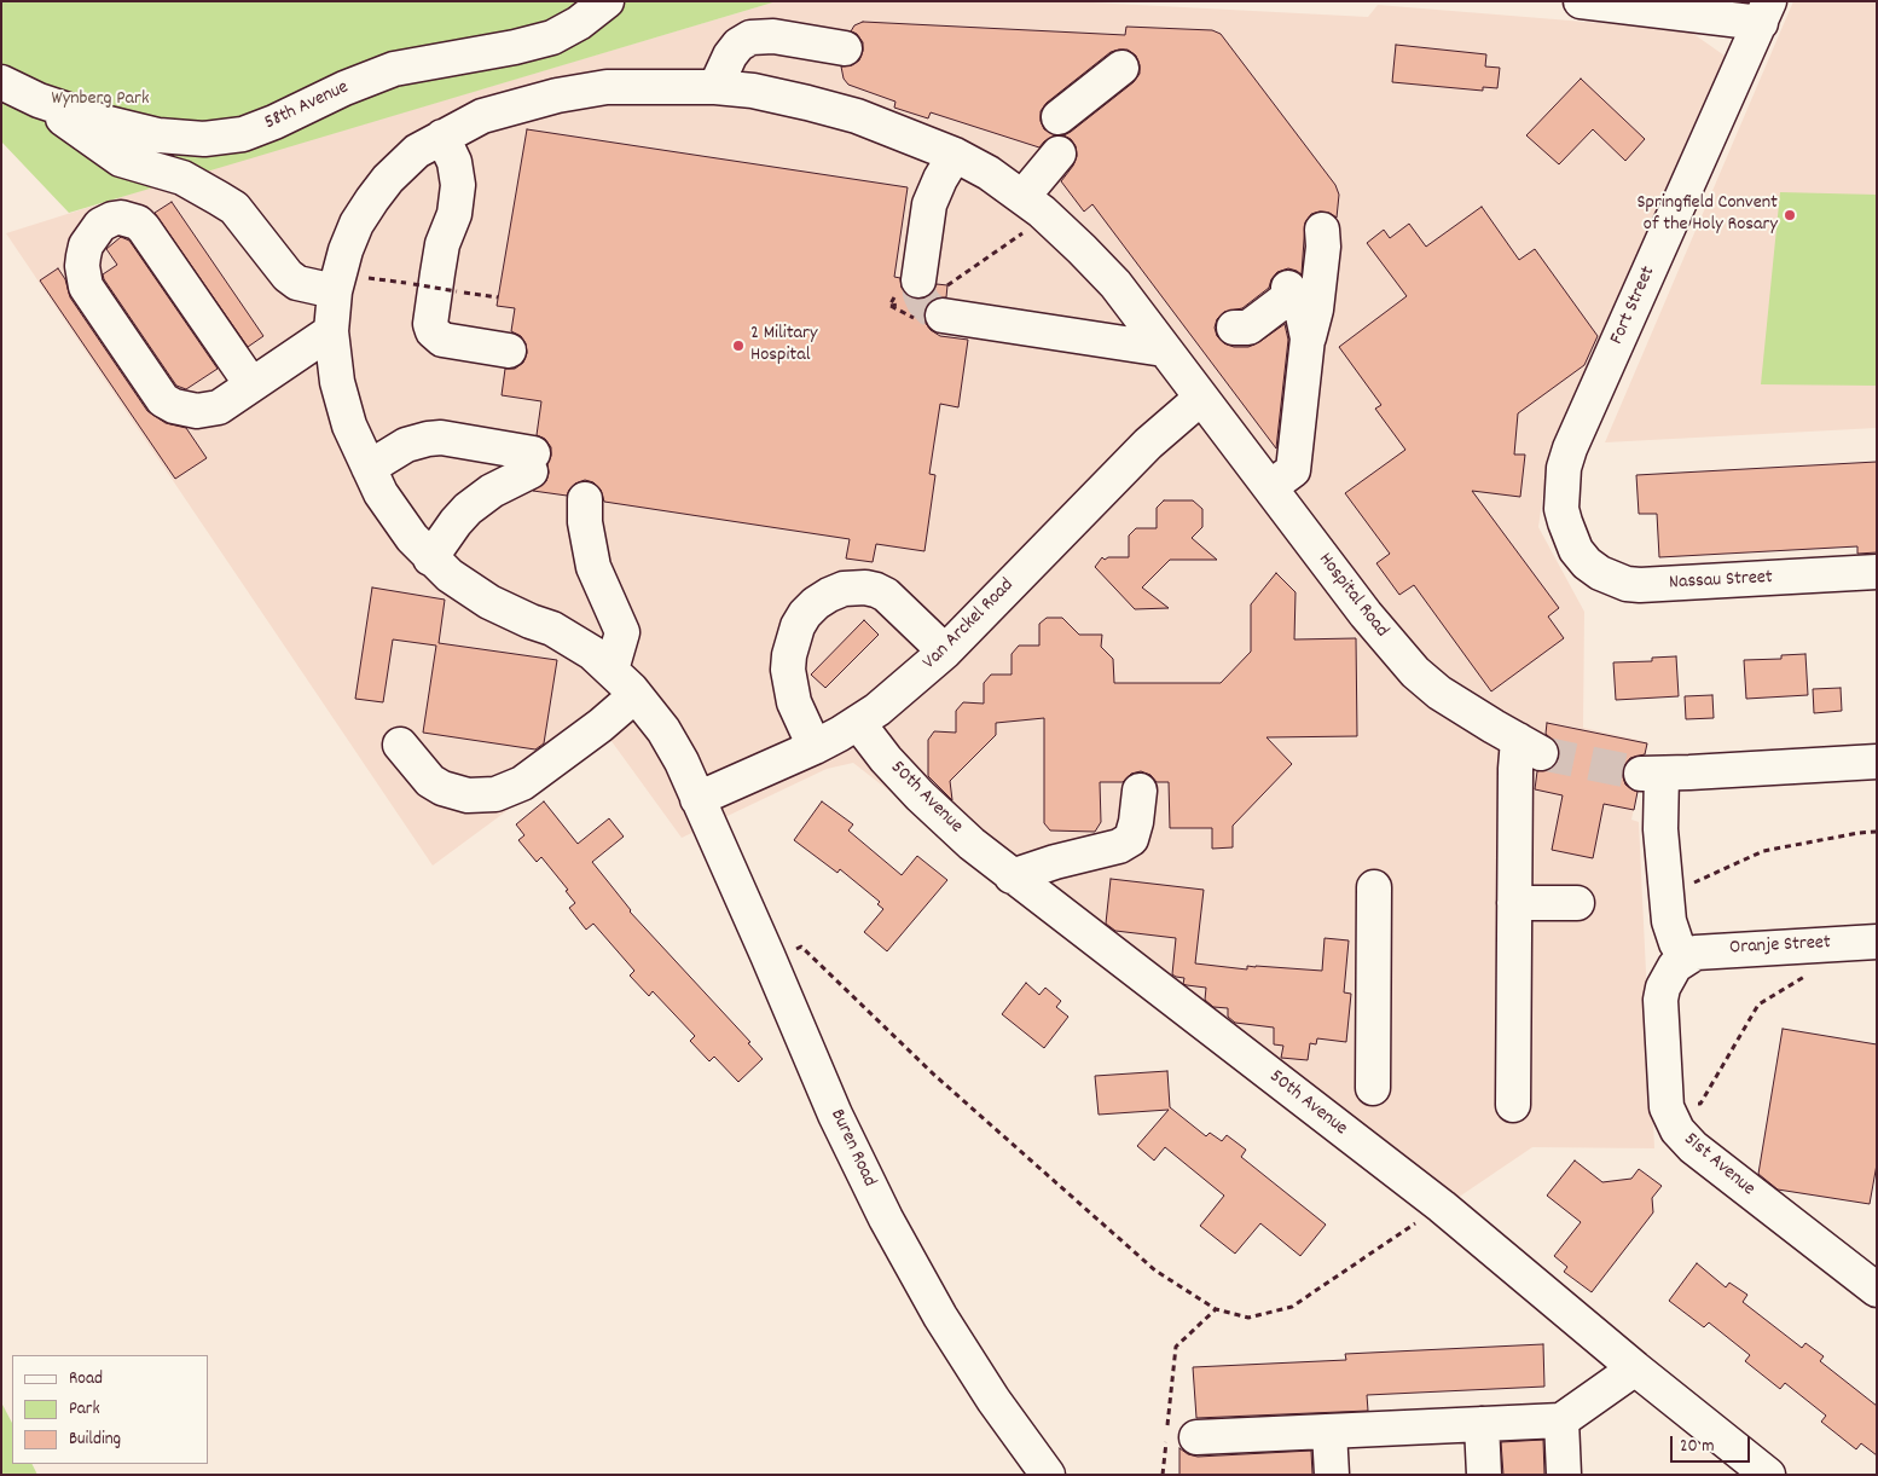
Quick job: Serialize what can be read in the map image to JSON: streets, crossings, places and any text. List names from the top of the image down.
{
  "streets": {
    "street": [
      "58th Avenue",
      "Fort Street",
      "Nassau Street",
      "Hospital Road",
      "Van Arckel Road",
      "50th Avenue",
      "Oranje Street",
      "Buren Road",
      "51st Avenue"
    ]
  },
  "crossings": [
    ["Fort Street", "Nassau Street"],
    ["Hospital Road", "Van Arckel Road"],
    ["Hospital Road", "Buren Road"],
    ["Van Arckel Road", "50th Avenue"],
    ["Van Arckel Road", "Buren Road"],
    ["Oranje Street", "51st Avenue"]
  ],
  "parks": ["Wynberg Park"],
  "places": ["Springfield Convent of the Holy Rosary", "2 Military Hospital"],
  "legend": ["Road", "Park", "Building"],
  "scale_bar": "20 m"
}
